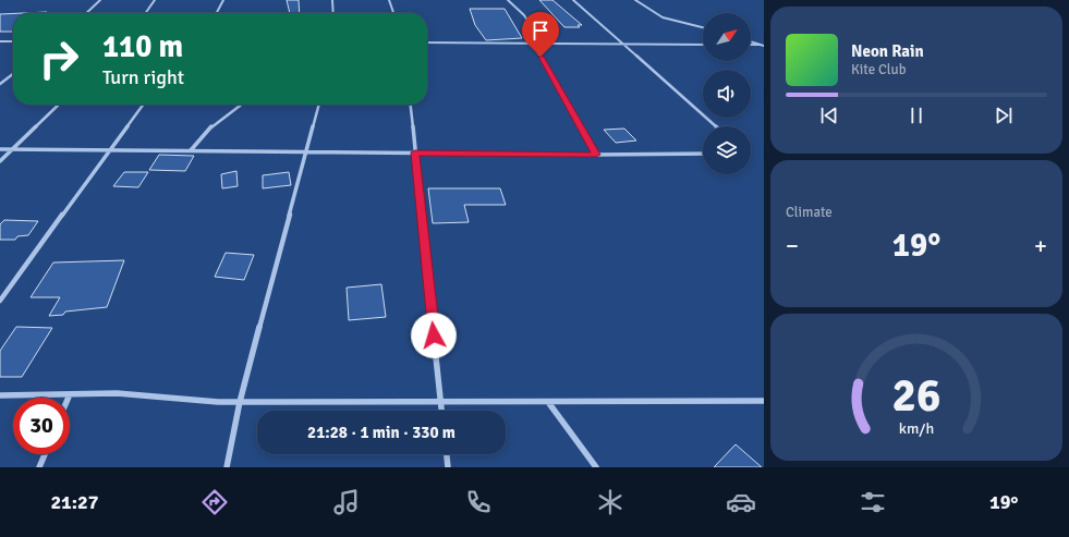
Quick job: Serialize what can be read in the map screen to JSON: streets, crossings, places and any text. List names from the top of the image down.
{
  "north": "top right",
  "page": {
    "turn": ["110 m", "Turn right"],
    "song": ["Neon Rain", "Kite Club"],
    "tile": "Climate",
    "heat": ["−", "19°", "+"],
    "limit": "30",
    "trip": "21:28 · 1 min · 330 m",
    "tabs": ["21:27", "19°"],
    "gauge": ["26", "km/h"]
  }
}
